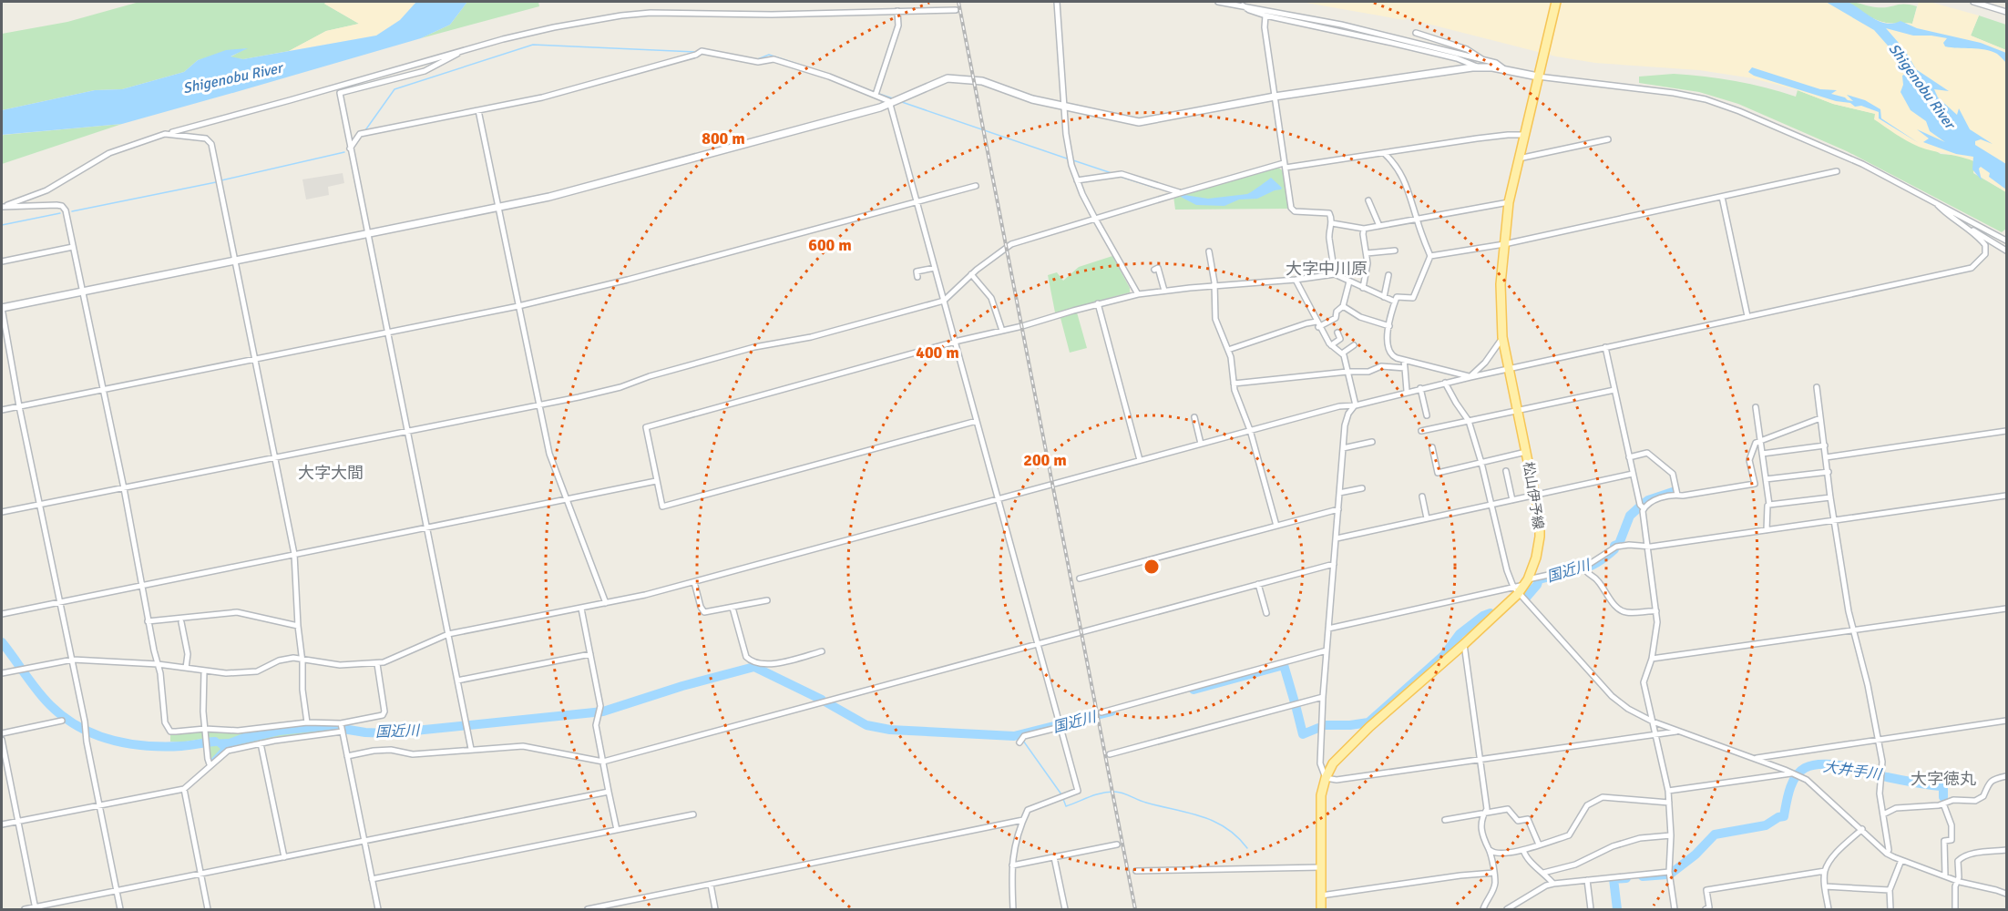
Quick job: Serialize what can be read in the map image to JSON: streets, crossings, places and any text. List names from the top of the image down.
{
  "streets": {
    "main road": ["松山伊予線"]
  },
  "districts": ["大字中川原", "大字大間", "大字徳丸"],
  "water": ["Shigenobu River", "国近川", "大井手川"],
  "rings": [
    "800 m",
    "600 m",
    "400 m",
    "200 m"
  ]
}
